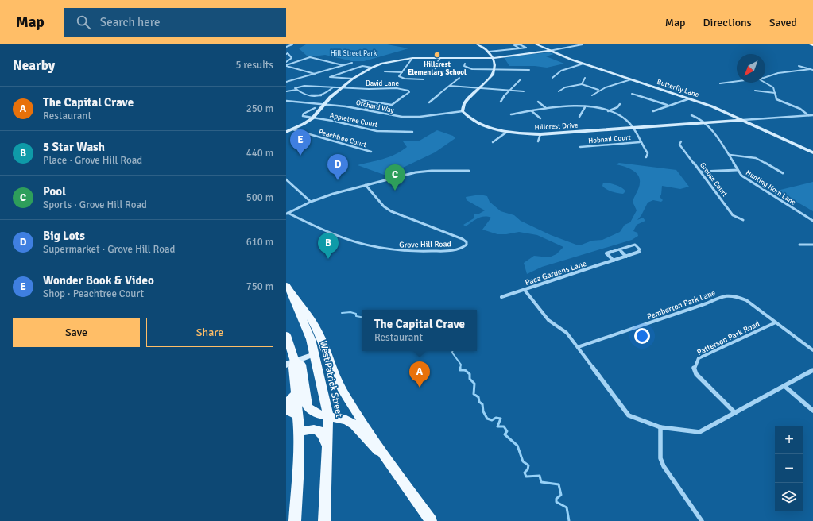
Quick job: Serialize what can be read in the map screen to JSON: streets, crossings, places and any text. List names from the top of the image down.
{
  "streets": {
    "main road": ["West Patrick Street"],
    "street": [
      "David Lane",
      "Butterfly Lane",
      "Orchard Way",
      "Appletree Court",
      "Hillcrest Drive",
      "Peachtree Court",
      "Hobnail Court",
      "Grouse Court",
      "Hunting Horn Lane",
      "Grove Hill Road",
      "Paca Gardens Lane",
      "Pemberton Park Lane",
      "Patterson Park Road"
    ]
  },
  "crossings": [
    ["David Lane", "Orchard Way"],
    ["Butterfly Lane", "Hillcrest Drive"],
    ["Orchard Way", "Hillcrest Drive"],
    ["Hillcrest Drive", "Hunting Horn Lane"],
    ["Pemberton Park Lane", "Patterson Park Road"]
  ],
  "parks": ["Hill Street Park"],
  "places": ["Hillcrest Elementary School"],
  "north": "bottom left",
  "page": {
    "header": "Map",
    "search": "Search here",
    "nav": ["Map", "Directions", "Saved"],
    "heading": ["Nearby", "5 results"],
    "list": [
      {
        "mark": "A",
        "name": "The Capital Crave",
        "note": "Restaurant",
        "value": "250 m"
      },
      {
        "mark": "B",
        "name": "5 Star Wash",
        "note": "Place · Grove Hill Road",
        "value": "440 m"
      },
      {
        "mark": "C",
        "name": "Pool",
        "note": "Sports · Grove Hill Road",
        "value": "500 m"
      },
      {
        "mark": "D",
        "name": "Big Lots",
        "note": "Supermarket · Grove Hill Road",
        "value": "610 m"
      },
      {
        "mark": "E",
        "name": "Wonder Book & Video",
        "note": "Shop · Peachtree Court",
        "value": "750 m"
      }
    ],
    "pins": [
      "E",
      "D",
      "C",
      "B",
      "A"
    ],
    "buttons": ["Save", "Share"],
    "popup": ["The Capital Crave", "Restaurant"],
    "map_buttons": ["+", "−"]
  }
}
